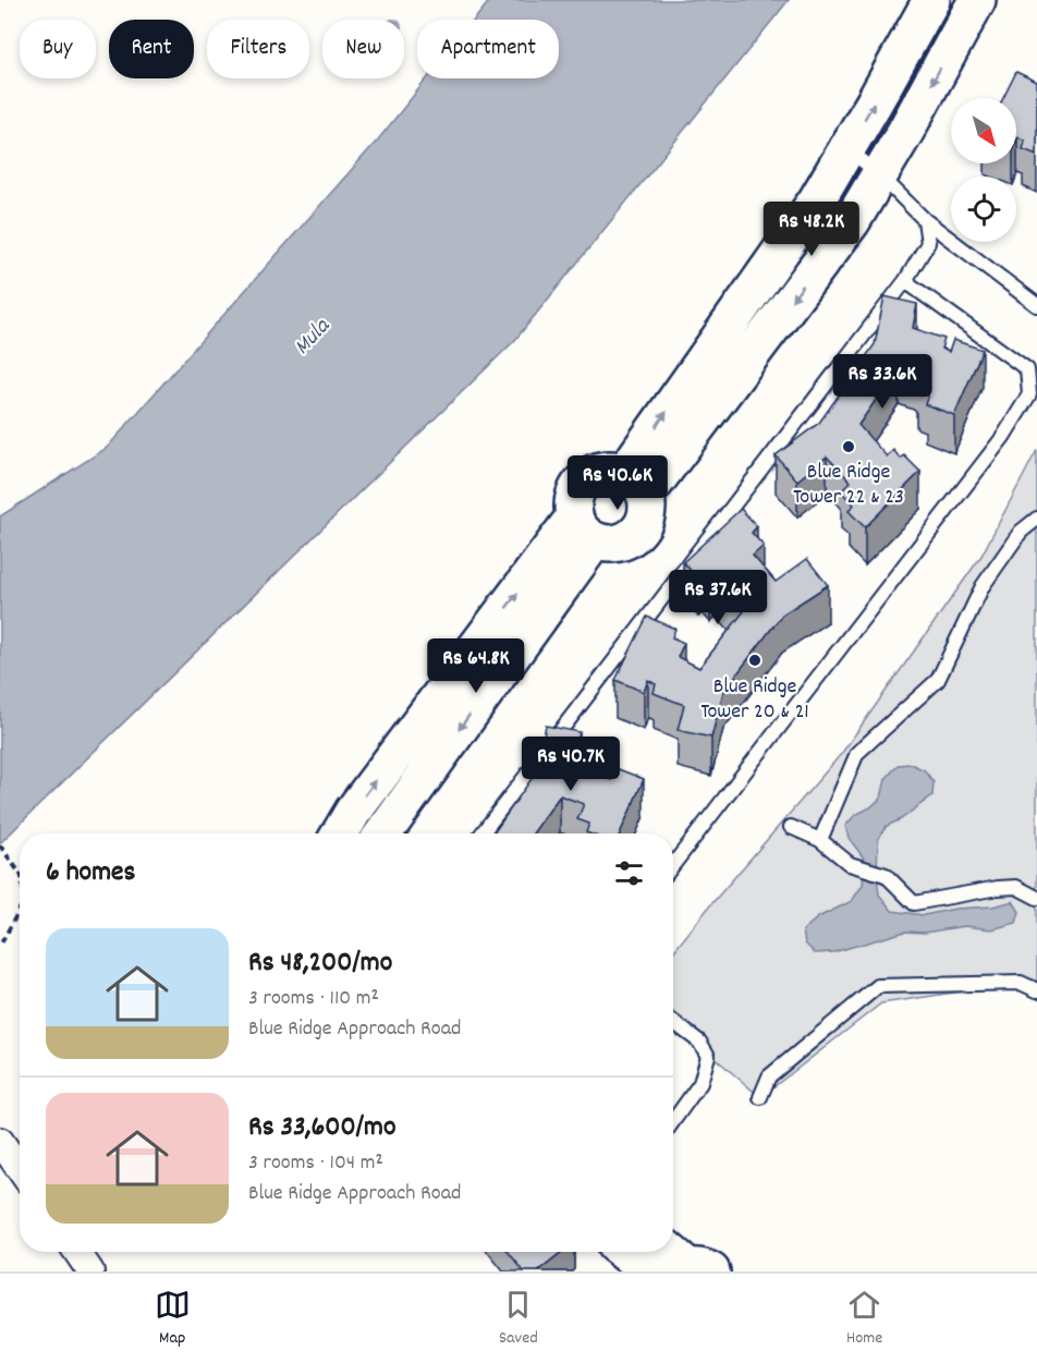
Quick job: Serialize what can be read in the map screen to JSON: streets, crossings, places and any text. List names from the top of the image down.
{
  "water": ["Mula"],
  "places": ["Blue Ridge Tower 22 & 23", "Blue Ridge Tower 20 & 21"],
  "north": "bottom right",
  "page": {
    "chip": [
      "Buy",
      "Rent",
      "Filters",
      "New",
      "Apartment"
    ],
    "price": [
      "Rs 48.2K",
      "Rs 33.6K",
      "Rs 40.6K",
      "Rs 37.6K",
      "Rs 64.8K",
      "Rs 40.7K"
    ],
    "heading": "6 homes",
    "list": [
      {
        "name": "Rs 48,200/mo",
        "note": "3 rooms · 110 m² · Blue Ridge Approach Road"
      },
      {
        "name": "Rs 33,600/mo",
        "note": "3 rooms · 104 m² · Blue Ridge Approach Road"
      }
    ],
    "tabs": ["Map", "Saved", "Home"]
  }
}
